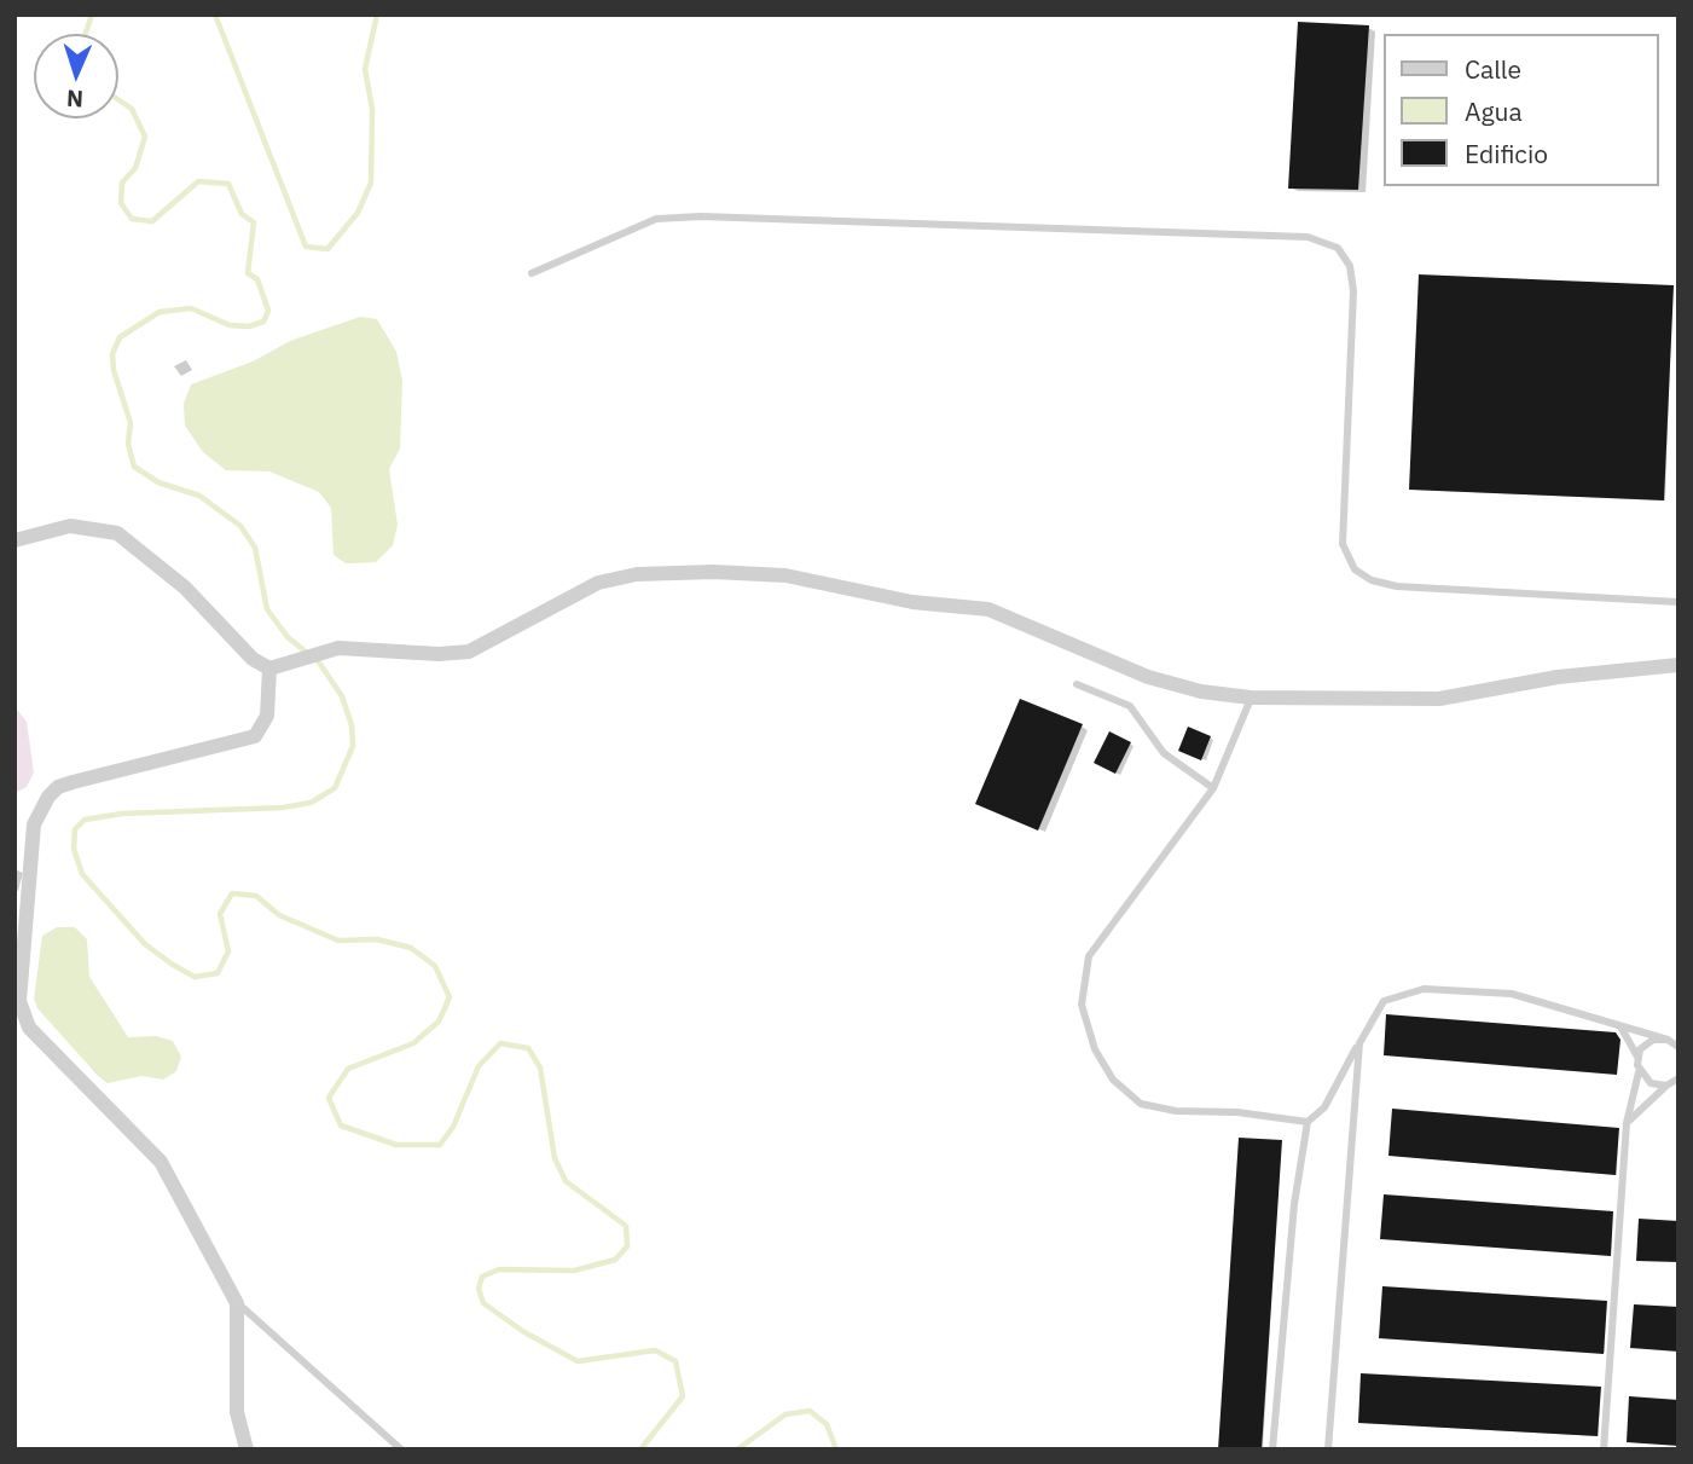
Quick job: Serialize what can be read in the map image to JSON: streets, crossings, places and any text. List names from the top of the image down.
{
  "legend": ["Calle", "Agua", "Edificio"],
  "north": "bottom"
}
